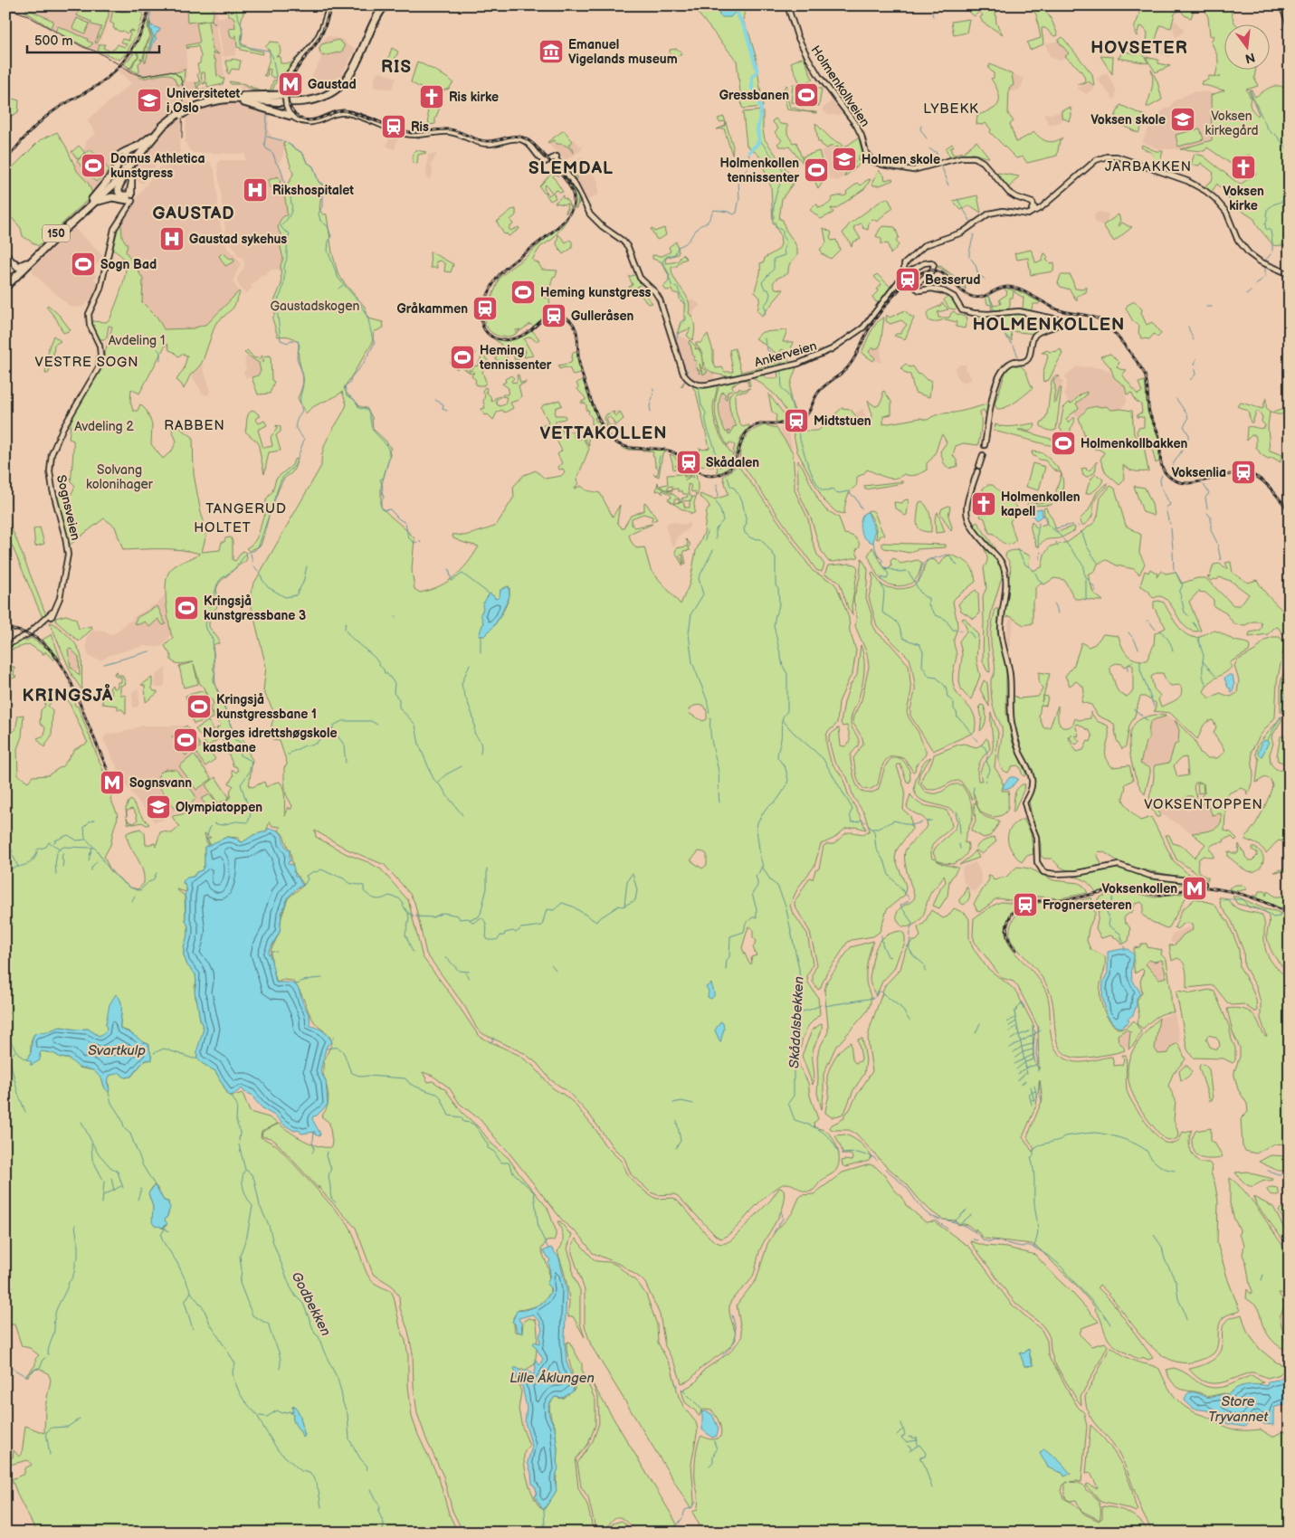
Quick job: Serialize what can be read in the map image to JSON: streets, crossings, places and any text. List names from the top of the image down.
{
  "streets": {
    "highway": ["150"],
    "main road": ["Holmenkollveien", "Ankerveien", "Sognsveien"]
  },
  "districts": [
    "HOVSETER",
    "RIS",
    "LYBEKK",
    "JARBAKKEN",
    "SLEMDAL",
    "GAUSTAD",
    "HOLMENKOLLEN",
    "VESTRE SOGN",
    "RABBEN",
    "VETTAKOLLEN",
    "TANGERUD",
    "HOLTET",
    "KRINGSJÅ",
    "VOKSENTOPPEN"
  ],
  "water": [
    "Skådalsbekken",
    "Svartkulp",
    "Godbekken",
    "Lille Åklungen",
    "Store Tryvannet"
  ],
  "parks": [
    "Voksen kirkegård",
    "Gaustadskogen",
    "Avdeling 1",
    "Avdeling 2",
    "Solvang kolonihager"
  ],
  "places": {
    "museum": ["Emanuel Vigelands museum"],
    "metro station": ["Gaustad", "Sognsvann", "Voksenkollen"],
    "sports": [
      "Gressbanen",
      "Domus Athletica kunstgress",
      "Holmenkollen tennissenter",
      "Sogn Bad",
      "Heming kunstgress",
      "Heming tennissenter",
      "Holmenkollbakken",
      "Kringsjå kunstgressbane 3",
      "Kringsjå kunstgressbane 1",
      "Norges idrettshøgskole kastbane"
    ],
    "church": ["Ris kirke", "Voksen kirke", "Holmenkollen kapell"],
    "school or university": [
      "Universitetet i Oslo",
      "Voksen skole",
      "Holmen skole",
      "Olympiatoppen"
    ],
    "station": [
      "Ris",
      "Besserud",
      "Gråkammen",
      "Gulleråsen",
      "Midtstuen",
      "Skådalen",
      "Voksenlia",
      "Frognerseteren"
    ],
    "hospital": ["Rikshospitalet", "Gaustad sykehus"]
  },
  "scale_bar": "500 m",
  "north": "bottom"
}
